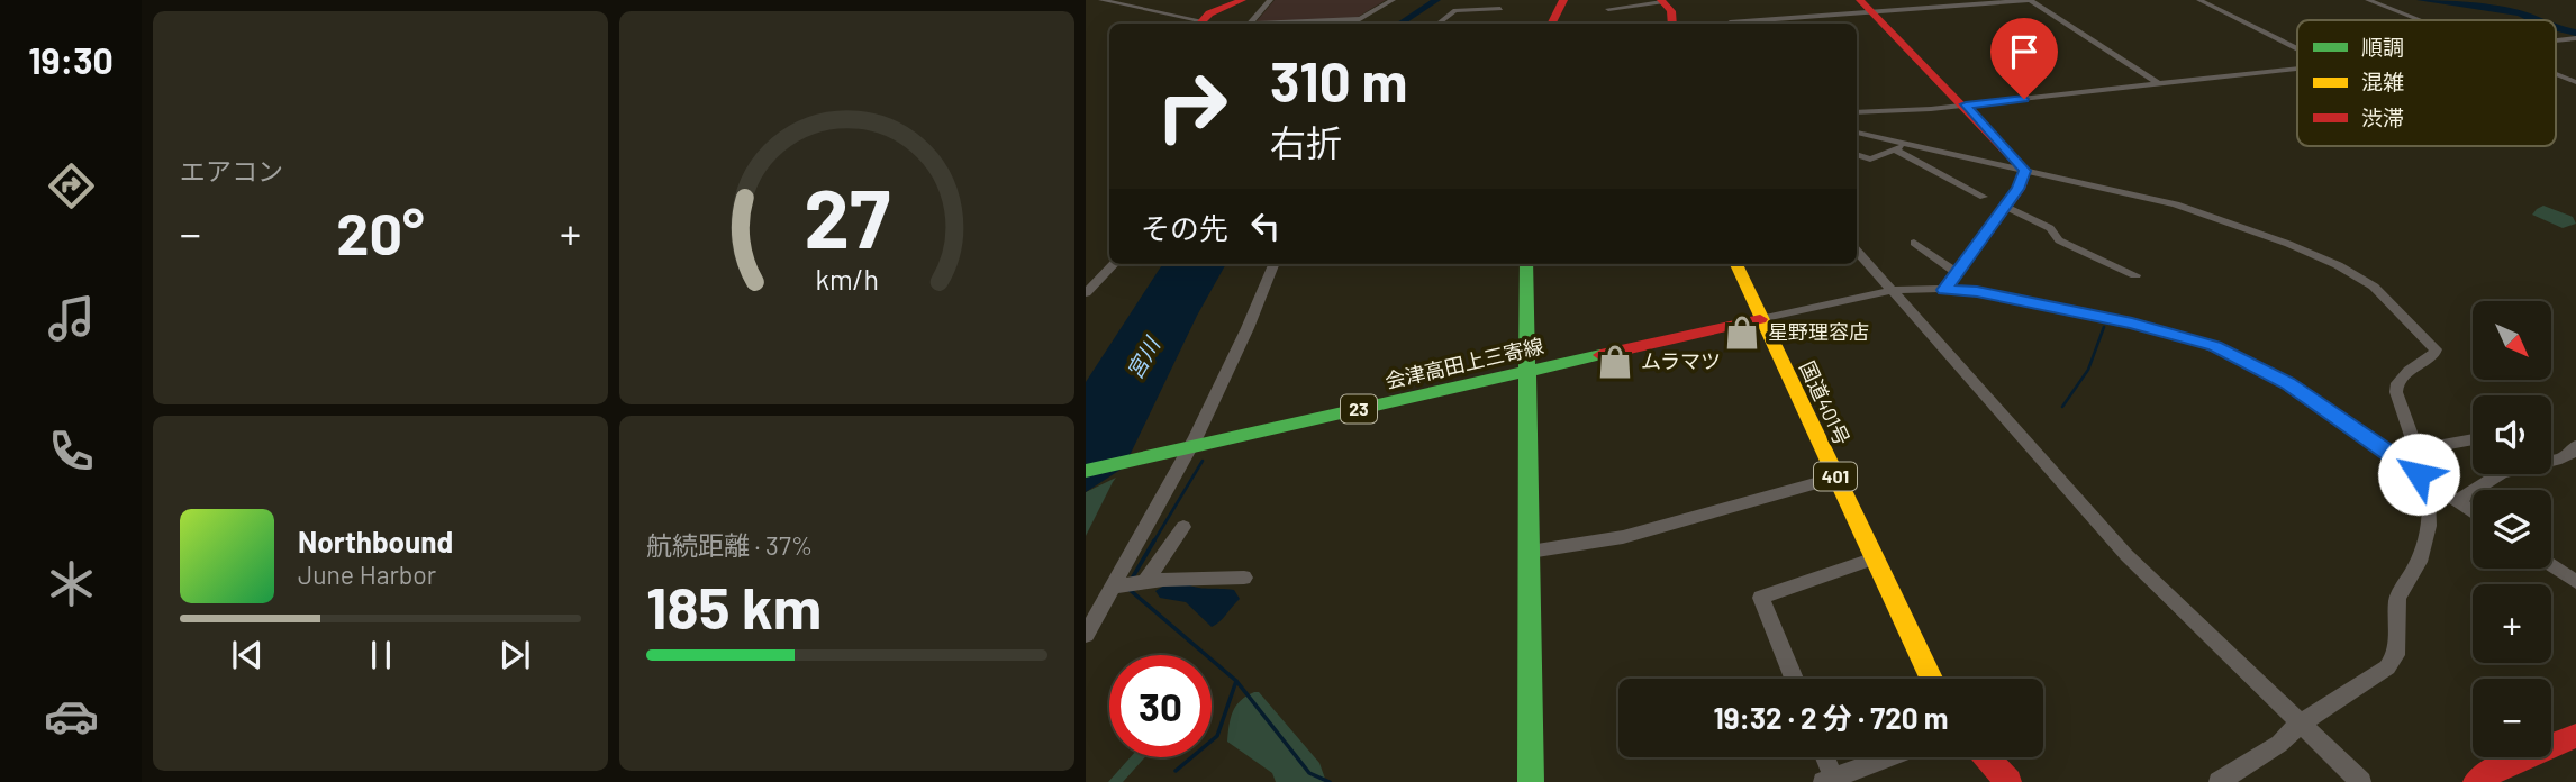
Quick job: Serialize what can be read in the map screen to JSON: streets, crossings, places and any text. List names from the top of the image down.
{
  "streets": {
    "main road": [
      "会津高田上三寄線",
      "国道401号",
      "23",
      "401"
    ]
  },
  "crossings": [
    ["会津高田上三寄線", "国道401号"]
  ],
  "water": ["宮川"],
  "places": {
    "shop": ["星野理容店", "ムラマツ"]
  },
  "legend": ["順調", "混雑", "渋滞"],
  "north": "bottom right",
  "page": {
    "tabs": "19:30",
    "tile": [
      "エアコン",
      ["航続距離 · 37%", "185 km"]
    ],
    "turn": ["310 m", "右折"],
    "then": "その先",
    "heat": ["−", "20°", "+"],
    "map_buttons": ["+", "−"],
    "song": ["Northbound", "June Harbor"],
    "limit": "30",
    "trip": "19:32 · 2 分 · 720 m",
    "gauge": ["27", "km/h"]
  }
}
